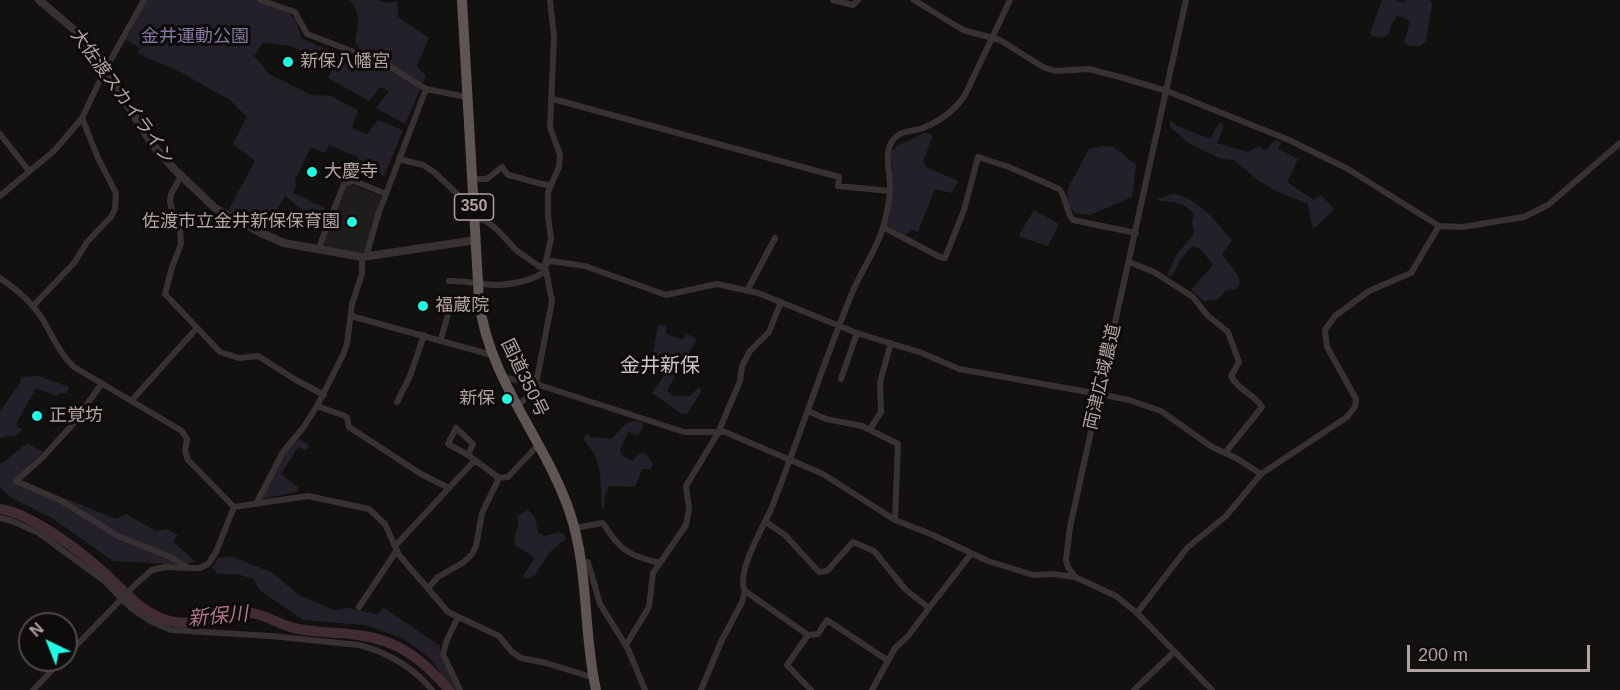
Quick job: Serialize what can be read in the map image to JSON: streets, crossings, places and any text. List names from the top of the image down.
{
  "streets": {
    "highway": ["350", "国道350号"],
    "street": ["大佐渡スカイライン", "両津広域農道"]
  },
  "crossings": [
    ["大佐渡スカイライン", "国道350号"]
  ],
  "districts": ["金井新保"],
  "water": ["新保川"],
  "parks": ["金井運動公園"],
  "places": [
    "新保八幡宮",
    "大慶寺",
    "佐渡市立金井新保保育園",
    "福蔵院",
    "新保",
    "正覚坊"
  ],
  "scale_bar": "200 m",
  "north": "top left"
}
